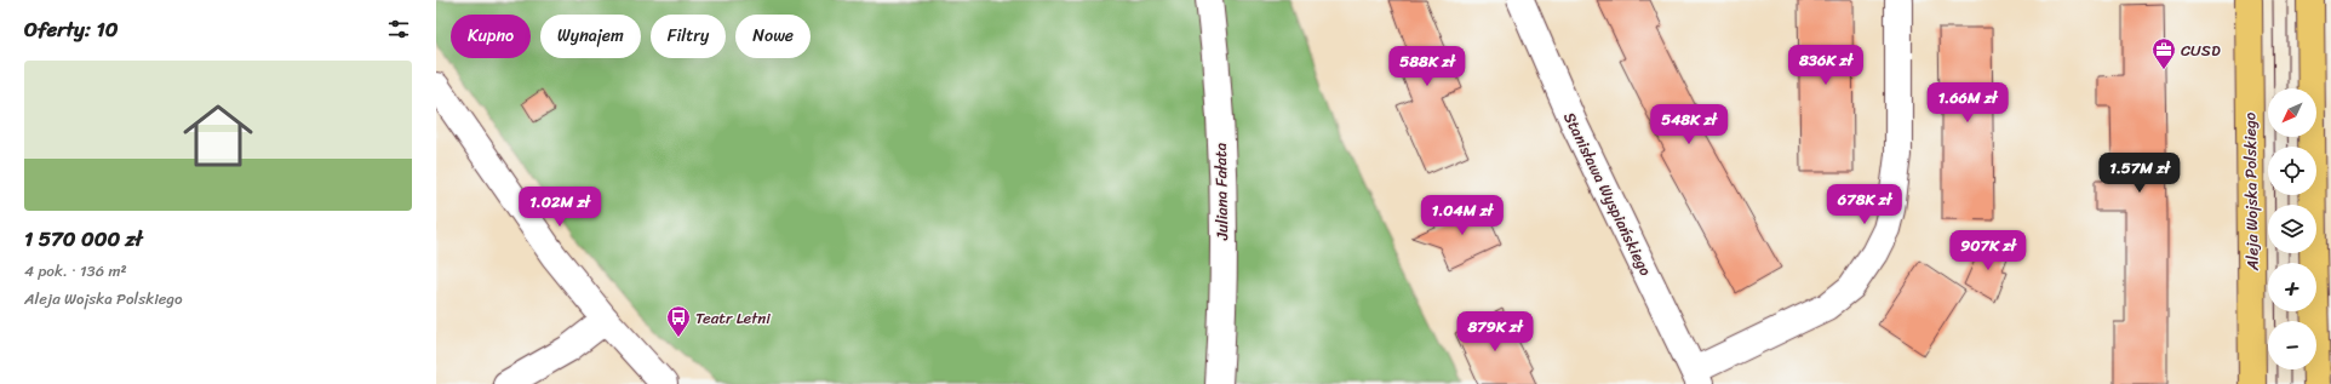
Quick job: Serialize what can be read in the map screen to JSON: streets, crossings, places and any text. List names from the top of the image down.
{
  "streets": {
    "main road": ["Aleja Wojska Polskiego"],
    "street": ["Juliana Fałata", "Stanisława Wyspiańskiego"]
  },
  "places": {
    "office": ["CUSD"],
    "bus stop": ["Teatr Letni"]
  },
  "north": "bottom left",
  "page": {
    "heading": "Oferty: 10",
    "chip": [
      "Kupno",
      "Wynajem",
      "Filtry",
      "Nowe"
    ],
    "price": [
      "836K zł",
      "588K zł",
      "1.66M zł",
      "548K zł",
      "1.57M zł",
      "678K zł",
      "1.02M zł",
      "1.04M zł",
      "907K zł",
      "879K zł"
    ],
    "list": [
      {
        "name": "1 570 000 zł",
        "note": "4 pok. · 136 m² · Aleja Wojska Polskiego"
      }
    ],
    "map_buttons": ["+", "−"]
  }
}
